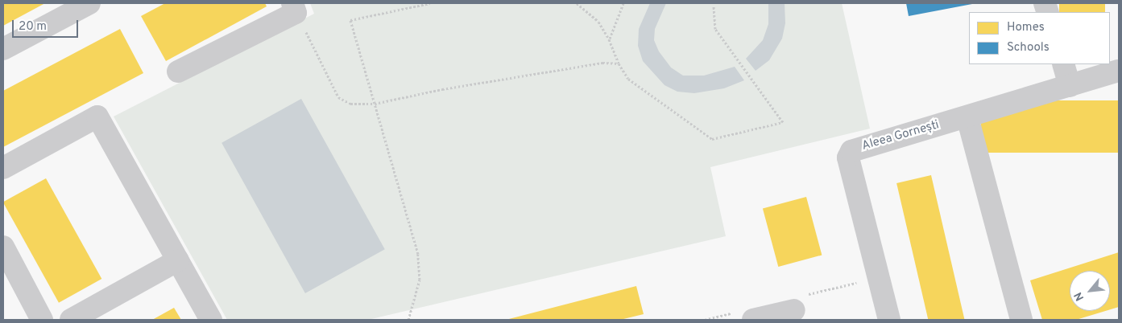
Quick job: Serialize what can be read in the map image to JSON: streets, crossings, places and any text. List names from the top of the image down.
{
  "streets": {
    "street": ["Aleea Gornești"]
  },
  "legend": ["Homes", "Schools"],
  "scale_bar": "20 m",
  "north": "bottom left"
}
